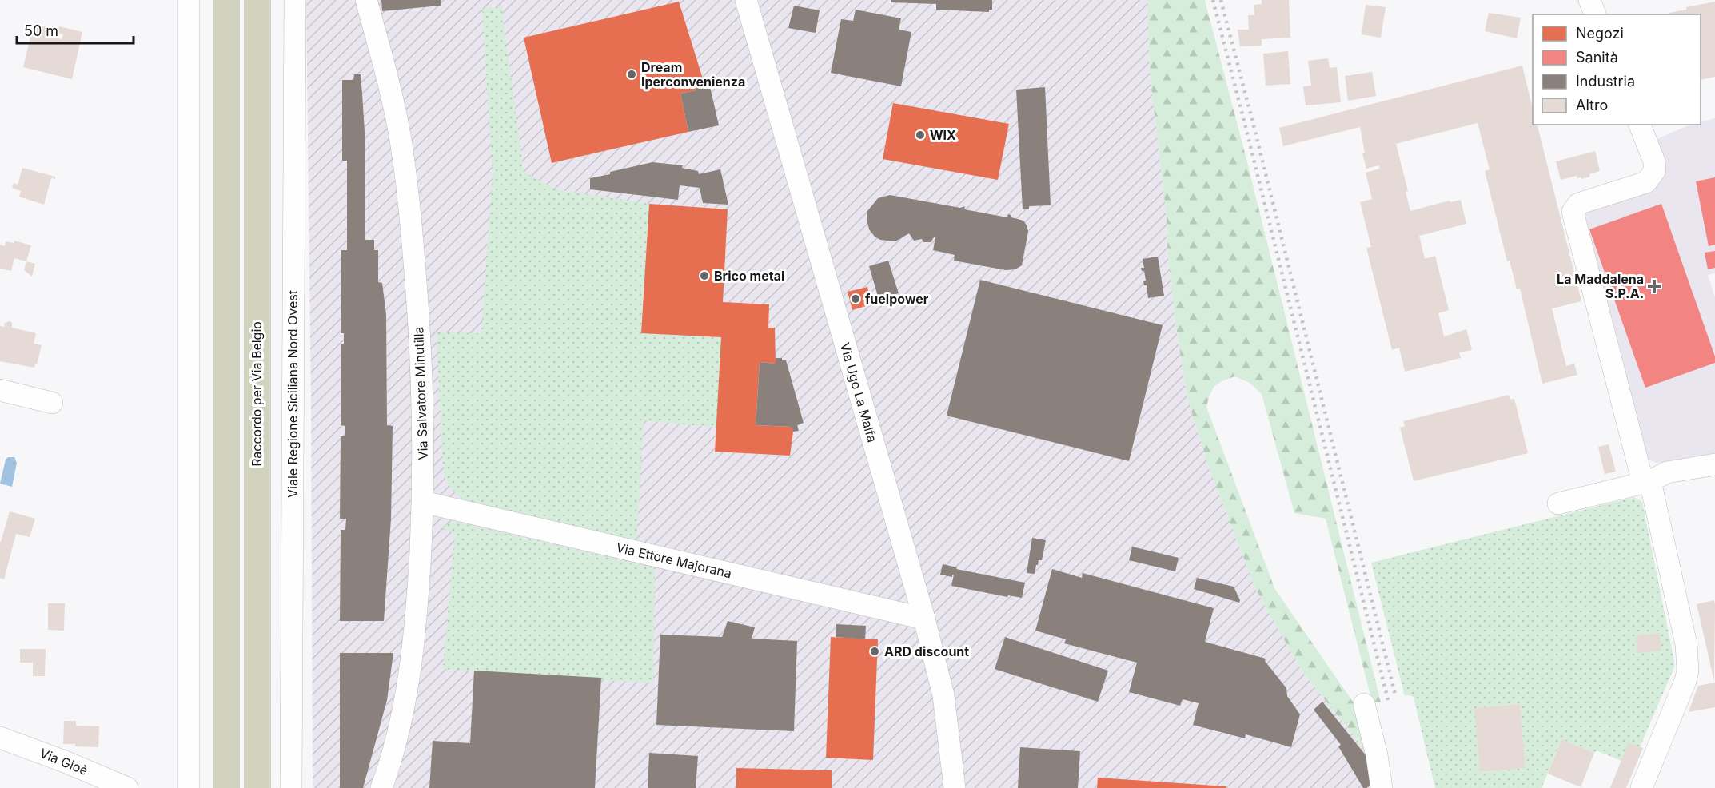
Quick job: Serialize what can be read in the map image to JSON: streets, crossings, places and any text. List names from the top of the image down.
{
  "streets": {
    "highway": ["Raccordo per Via Belgio"],
    "street": [
      "Via Ugo La Malfa",
      "Via Salvatore Minutilla",
      "Viale Regione Siciliana Nord Ovest",
      "Via Ettore Majorana",
      "Via Gioè"
    ]
  },
  "crossings": [
    ["Via Ugo La Malfa", "Via Ettore Majorana"],
    ["Via Salvatore Minutilla", "Via Ettore Majorana"]
  ],
  "places": {
    "other": [
      "Dream Iperconvenienza",
      "WIX",
      "Brico metal",
      "fuelpower",
      "ARD discount"
    ],
    "health": ["La Maddalena S.P.A."]
  },
  "legend": [
    "Negozi",
    "Sanità",
    "Industria",
    "Altro"
  ],
  "scale_bar": "50 m"
}
